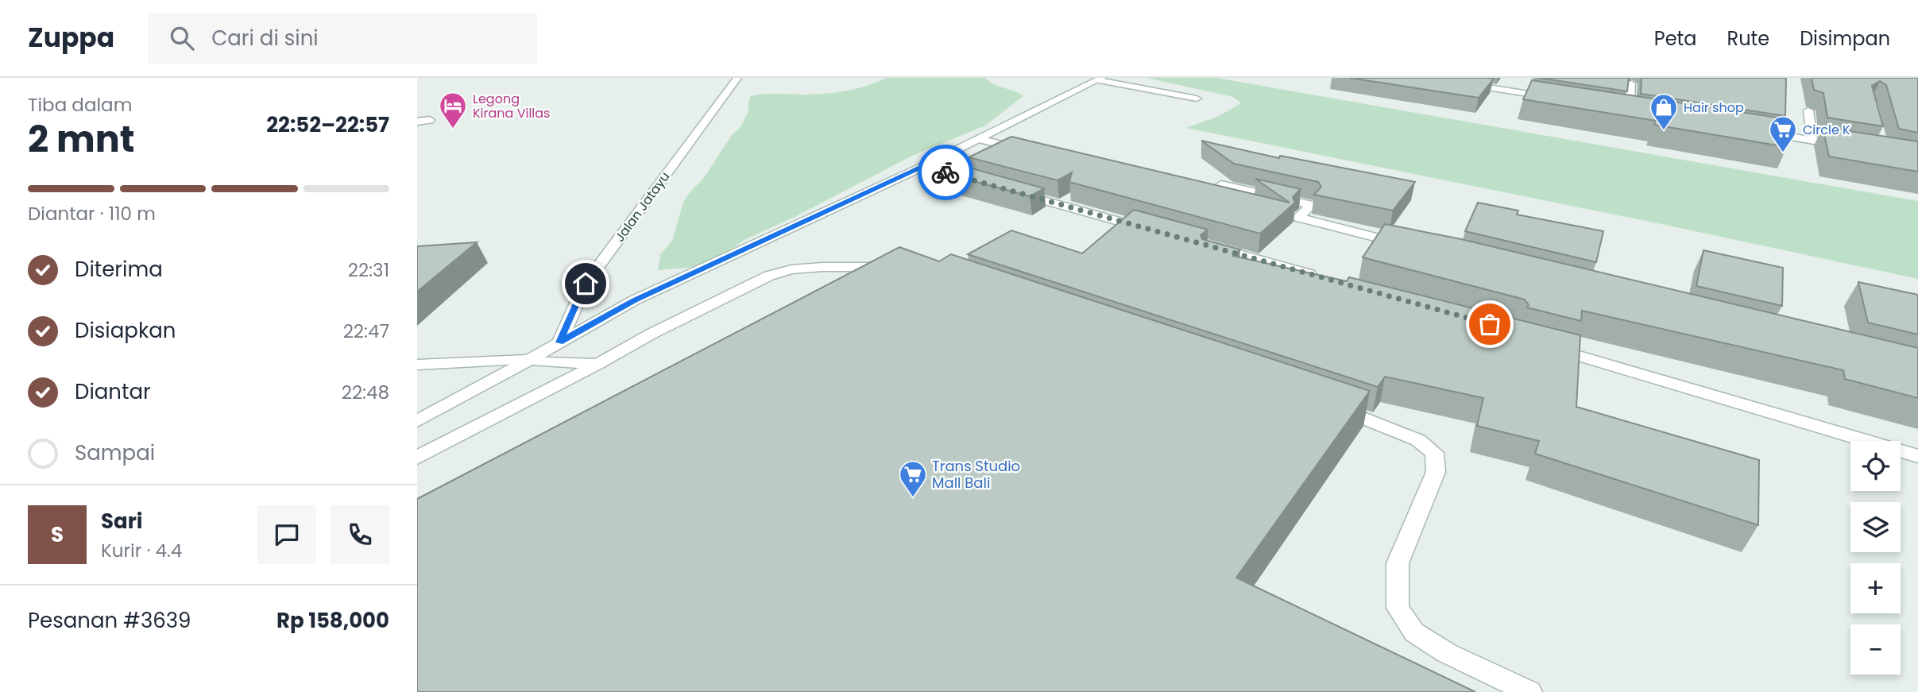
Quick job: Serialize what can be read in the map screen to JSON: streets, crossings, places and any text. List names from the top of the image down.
{
  "streets": {
    "street": ["Jalan Jatayu"]
  },
  "places": {
    "hotel": ["Legong Kirana Villas"],
    "shop": ["Hair shop"],
    "supermarket": ["Circle K", "Trans Studio Mall Bali"]
  },
  "page": {
    "header": "Zuppa",
    "search": "Cari di sini",
    "nav": ["Peta", "Rute", "Disimpan"],
    "heading": ["2 mnt", "Tiba dalam", "22:52–22:57"],
    "panel": [
      "Sari",
      "Kurir · 4.4",
      "Pesanan #3639",
      "Rp 158,000"
    ],
    "bar": "Diantar · 110 m",
    "list": [
      ["Diterima", "22:31"],
      ["Disiapkan", "22:47"],
      ["Diantar", "22:48"],
      "Sampai"
    ],
    "map_buttons": ["+", "−"],
    "round": "S"
  }
}
